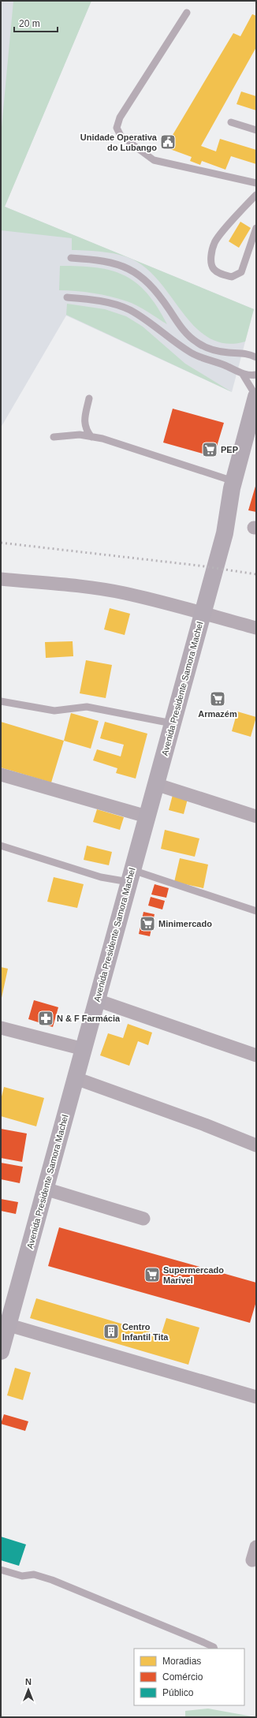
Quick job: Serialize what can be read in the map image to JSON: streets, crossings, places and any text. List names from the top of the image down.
{
  "streets": {
    "main road": ["Avenida Presidente Samora Machel"]
  },
  "places": {
    "public building": ["Unidade Operativa do Lubango"],
    "supermarket": [
      "PEP",
      "Armazém",
      "Minimercado",
      "Supermercado Marivel"
    ],
    "pharmacy": ["N & F Farmácia"],
    "building": ["Centro Infantil Tita"]
  },
  "legend": ["Moradias", "Comércio", "Público"],
  "scale_bar": "20 m",
  "north": "top"
}
